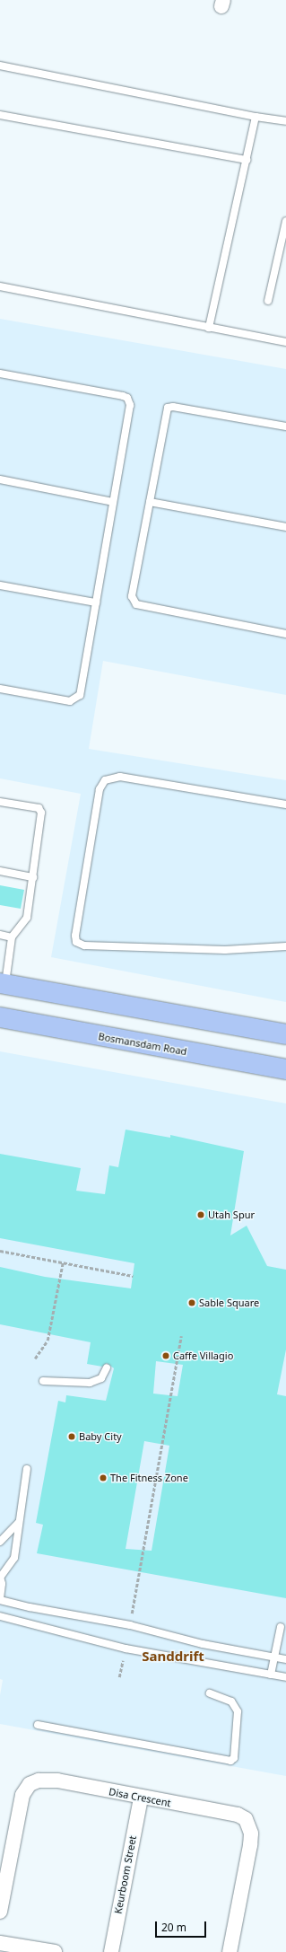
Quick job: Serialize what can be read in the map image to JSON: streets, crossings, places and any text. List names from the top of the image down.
{
  "streets": {
    "main road": ["Bosmansdam Road"],
    "street": ["Disa Crescent", "Keurboom Street"]
  },
  "crossings": [
    ["Disa Crescent", "Keurboom Street"]
  ],
  "districts": ["Sanddrift"],
  "places": [
    "Utah Spur",
    "Sable Square",
    "Caffe Villagio",
    "Baby City",
    "The Fitness Zone"
  ],
  "scale_bar": "20 m"
}
